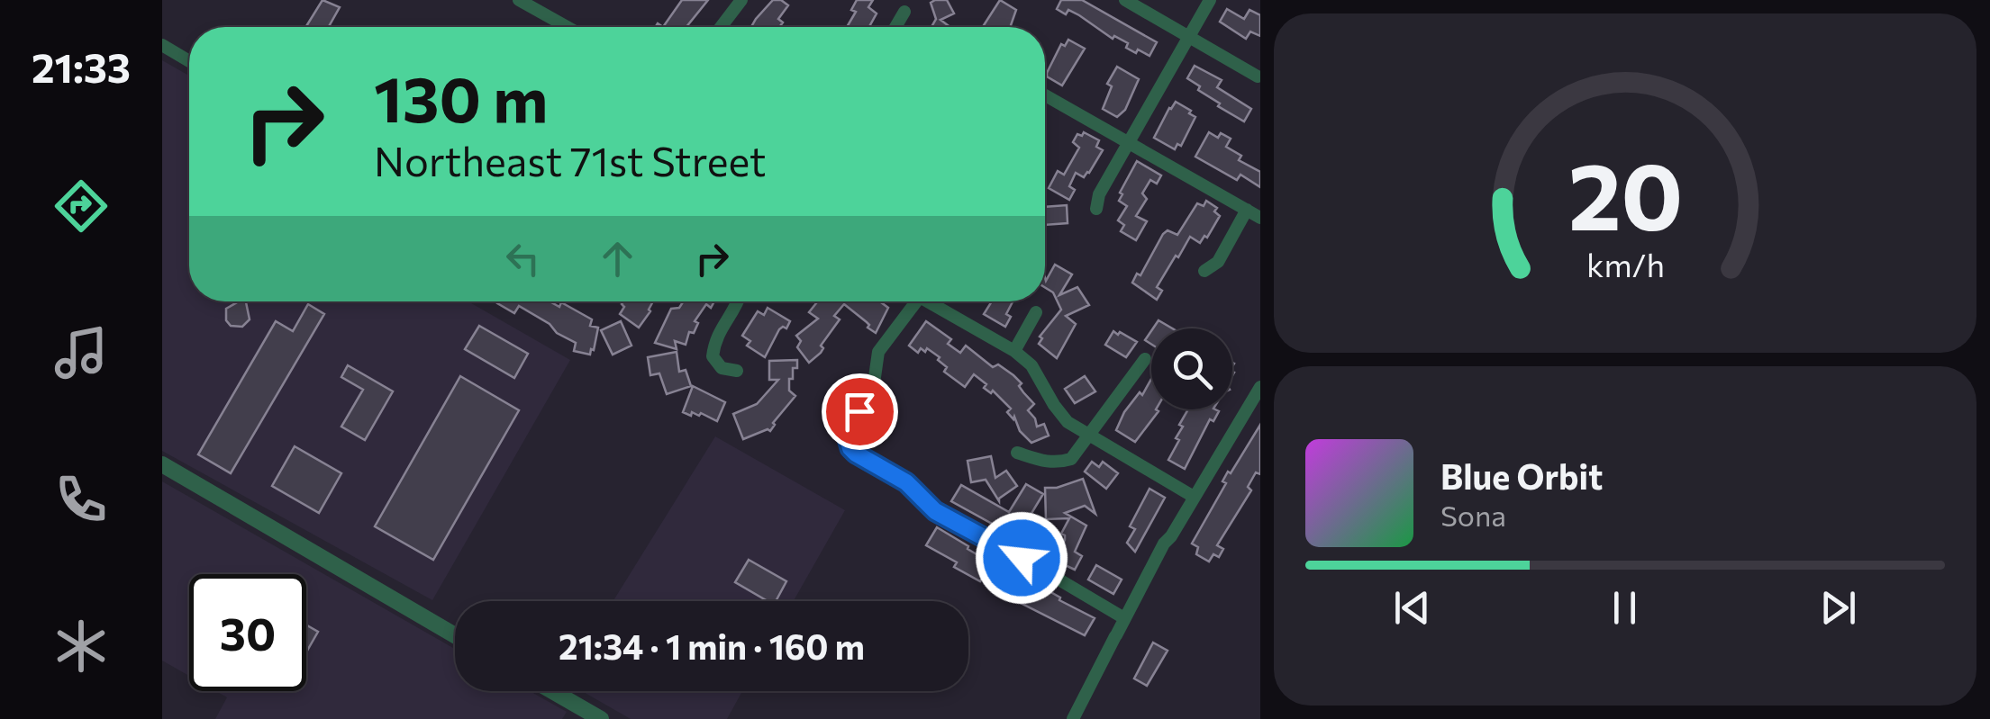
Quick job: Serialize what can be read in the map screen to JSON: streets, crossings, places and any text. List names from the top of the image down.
{
  "page": {
    "tabs": "21:33",
    "turn": ["130 m", "Northeast 71st Street"],
    "song": ["Blue Orbit", "Sona"],
    "limit": "30",
    "trip": "21:34 · 1 min · 160 m",
    "gauge": ["20", "km/h"]
  }
}
